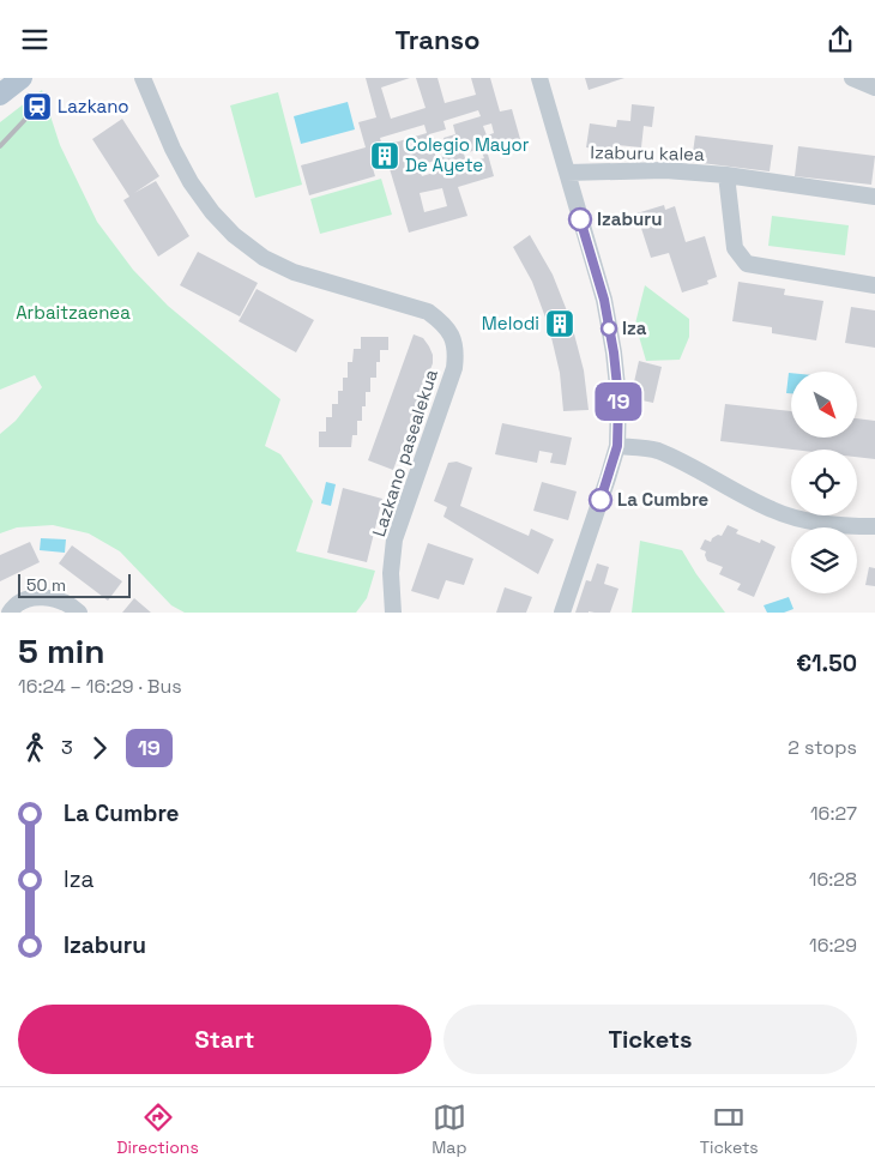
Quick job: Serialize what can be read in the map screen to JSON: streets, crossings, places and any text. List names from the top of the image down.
{
  "streets": {
    "street": ["Izaburu kalea", "Lazkano pasealekua"]
  },
  "parks": ["Arbaitzaenea"],
  "places": {
    "station": ["Lazkano"],
    "building": ["Colegio Mayor De Ayete", "Melodi"],
    "other": ["Izaburu", "Iza", "La Cumbre"]
  },
  "lines": ["bus line 19"],
  "scale_bar": "50 m",
  "north": "bottom right",
  "page": {
    "header": "Transo",
    "on_map": "19",
    "scale": "50 m",
    "heading": ["5 min", "16:24 – 16:29 · Bus", "€1.50"],
    "legs": ["3", "19", "2 stops"],
    "list": [
      {
        "name": "La Cumbre",
        "value": "16:27"
      },
      {
        "name": "Iza",
        "value": "16:28"
      },
      {
        "name": "Izaburu",
        "value": "16:29"
      }
    ],
    "buttons": ["Start", "Tickets"],
    "tabs": ["Directions", "Map", "Tickets"]
  }
}
